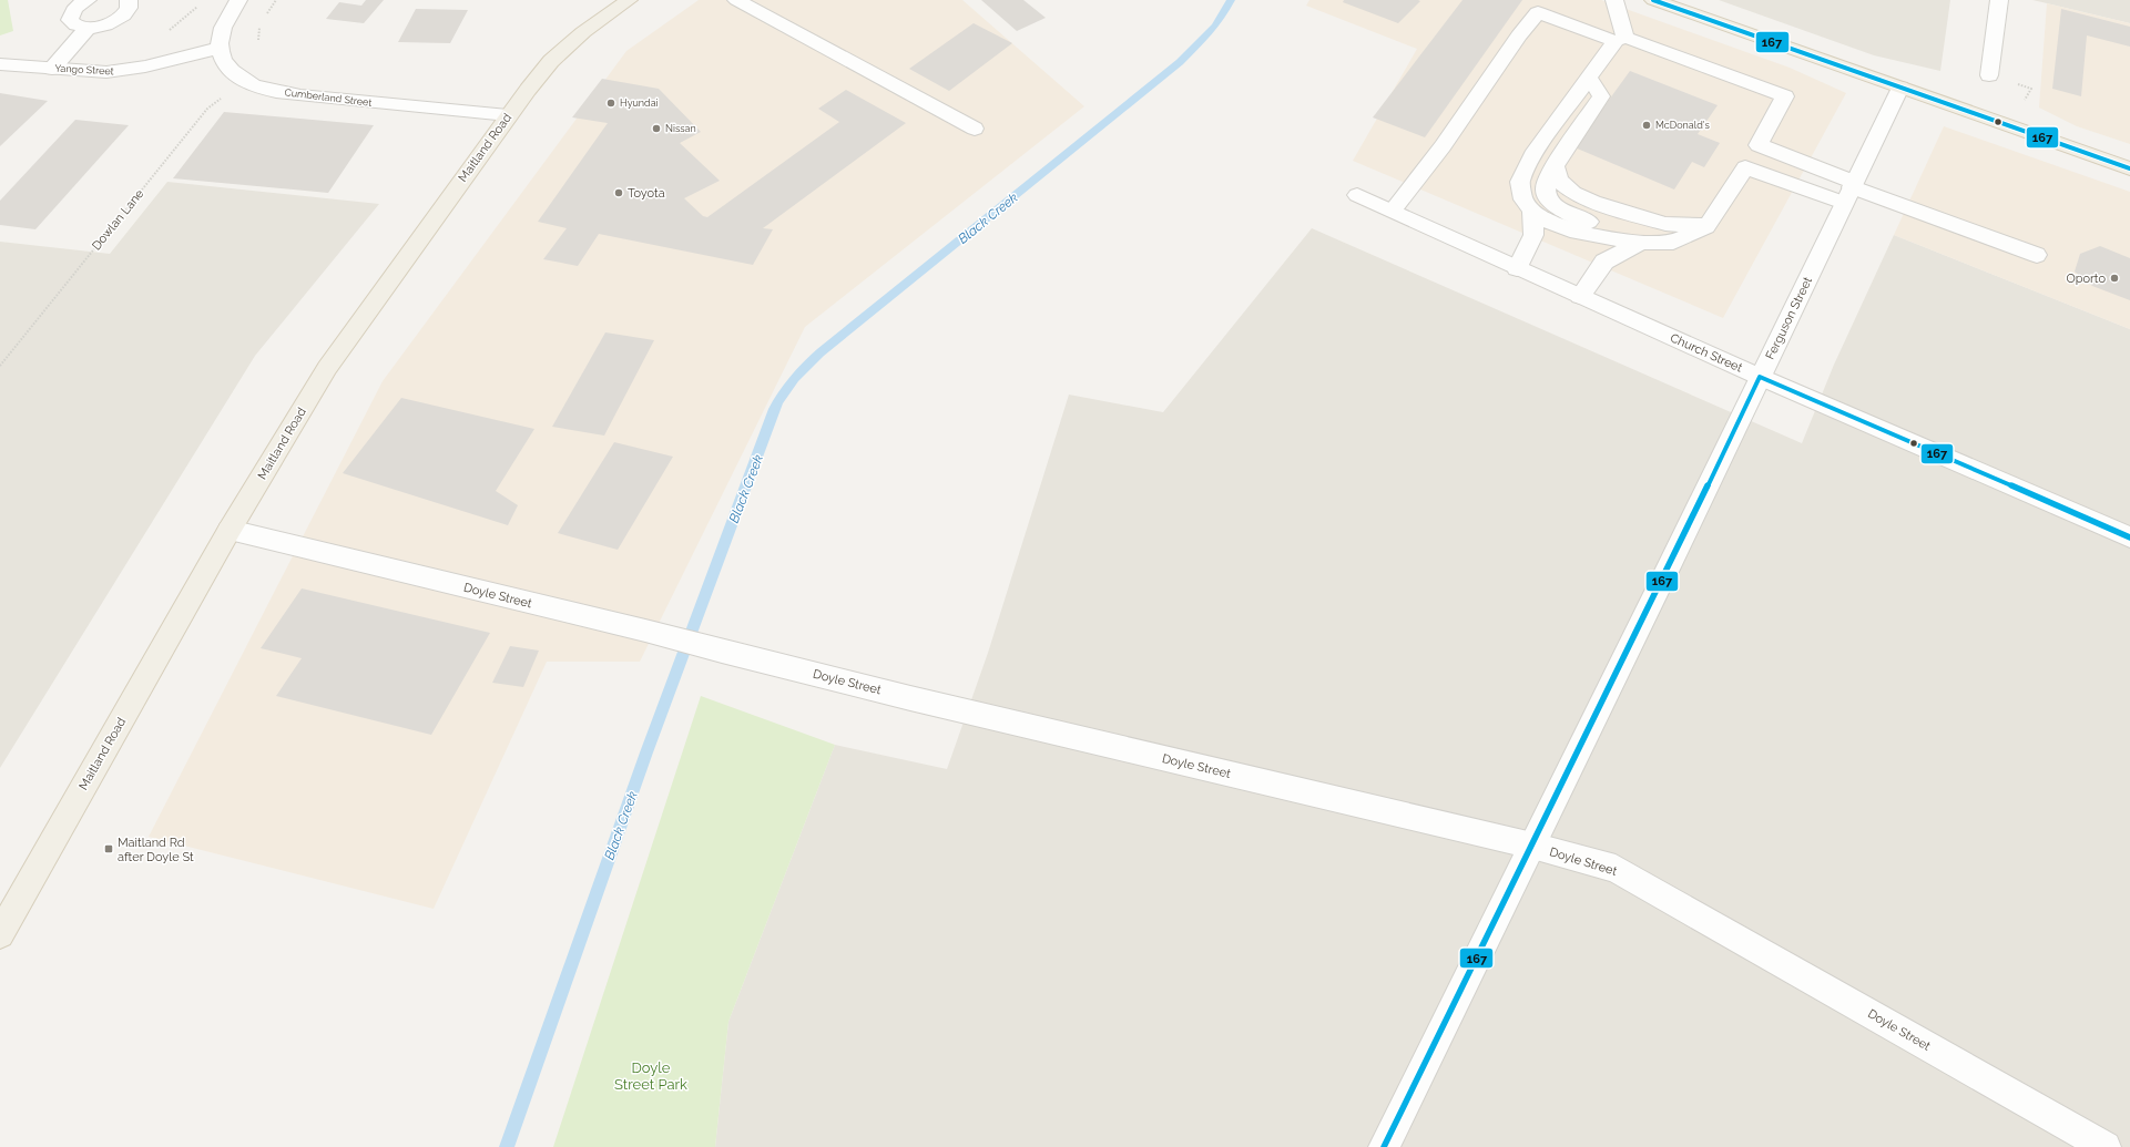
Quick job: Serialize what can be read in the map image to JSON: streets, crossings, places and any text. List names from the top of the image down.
{
  "streets": {
    "main road": ["Maitland Road"],
    "street": [
      "Yango Street",
      "Cumberland Street",
      "Ferguson Street",
      "Church Street",
      "Doyle Street"
    ],
    "path": ["Dowlan Lane"]
  },
  "crossings": [
    ["Yango Street", "Cumberland Street"],
    ["Cumberland Street", "Maitland Road"],
    ["Cumberland Street", "Dowlan Lane"],
    ["Maitland Road", "Doyle Street"],
    ["Ferguson Street", "Church Street"],
    ["Ferguson Street", "Doyle Street"]
  ],
  "water": ["Black Creek"],
  "parks": ["Doyle Street Park"],
  "places": {
    "other": [
      "Hyundai",
      "McDonald's",
      "Nissan",
      "Toyota",
      "Oporto"
    ],
    "transit": ["Maitland Rd after Doyle St"]
  },
  "lines": ["transit line 167"]
}
